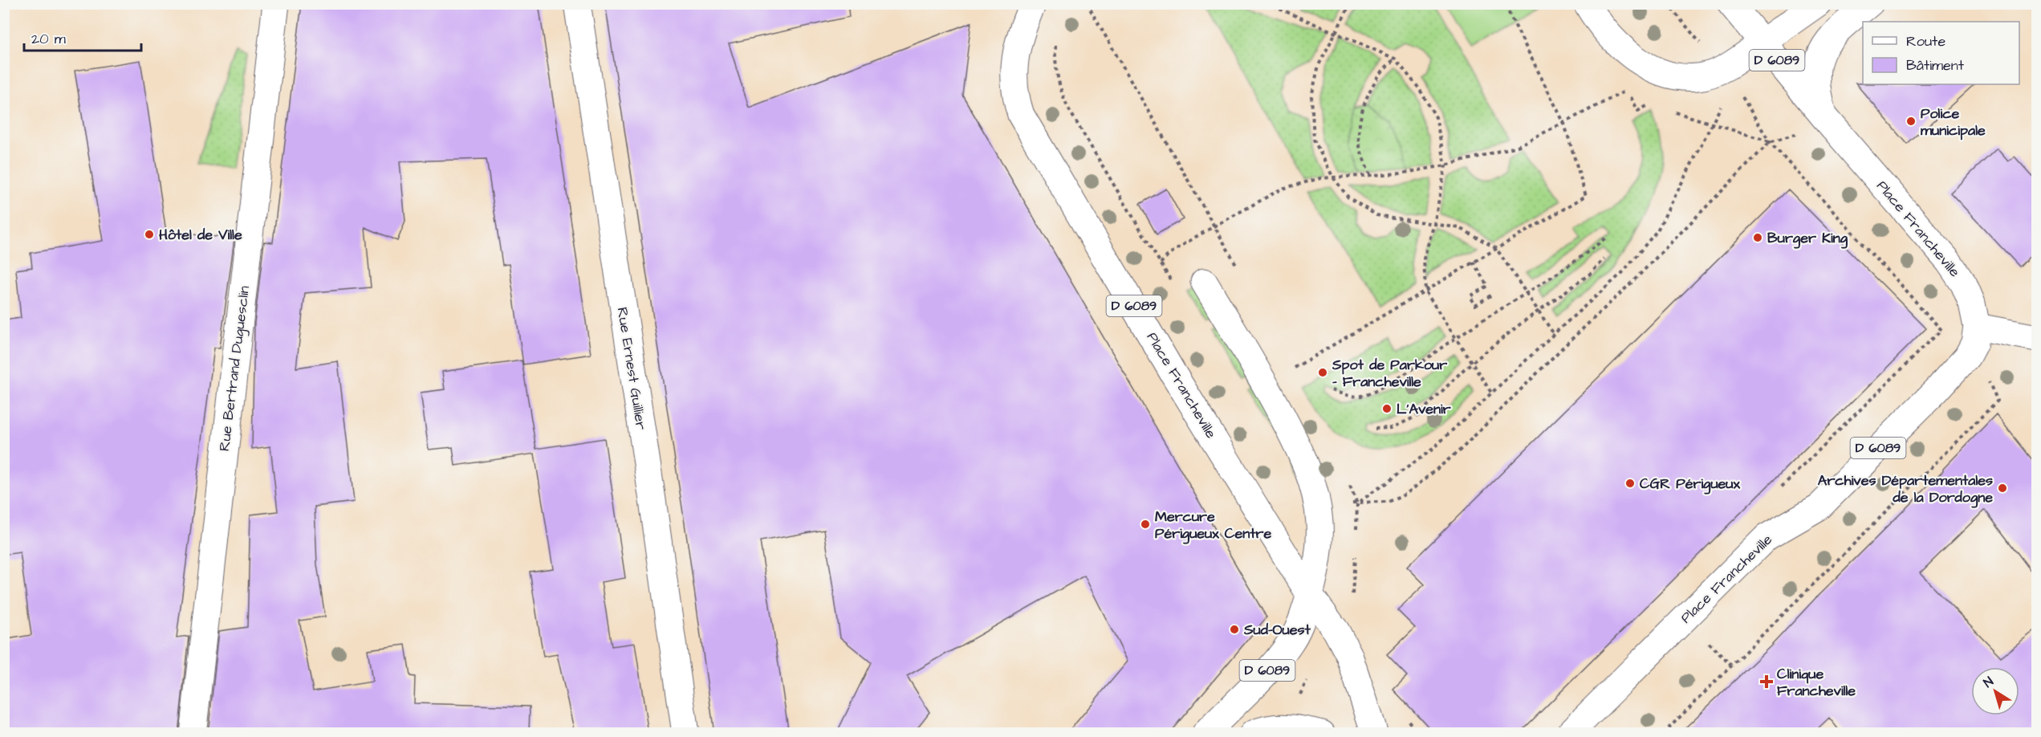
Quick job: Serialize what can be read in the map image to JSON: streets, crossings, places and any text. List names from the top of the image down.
{
  "streets": {
    "main road": [
      "D 6089",
      "Place Francheville",
      "Rue Bertrand Duguesclin",
      "Rue Ernest Guillier"
    ]
  },
  "crossings": [
    ["D 6089", "Place Francheville"]
  ],
  "places": {
    "other": [
      "Police municipale",
      "Hôtel de Ville",
      "Burger King",
      "Spot de Parkour - Francheville",
      "L'Avenir",
      "CGR Périgueux",
      "Archives Départementales de la Dordogne",
      "Mercure Périgueux Centre",
      "Sud-Ouest"
    ],
    "health": ["Clinique Francheville"]
  },
  "legend": ["Route", "Bâtiment"],
  "scale_bar": "20 m",
  "north": "top left"
}
